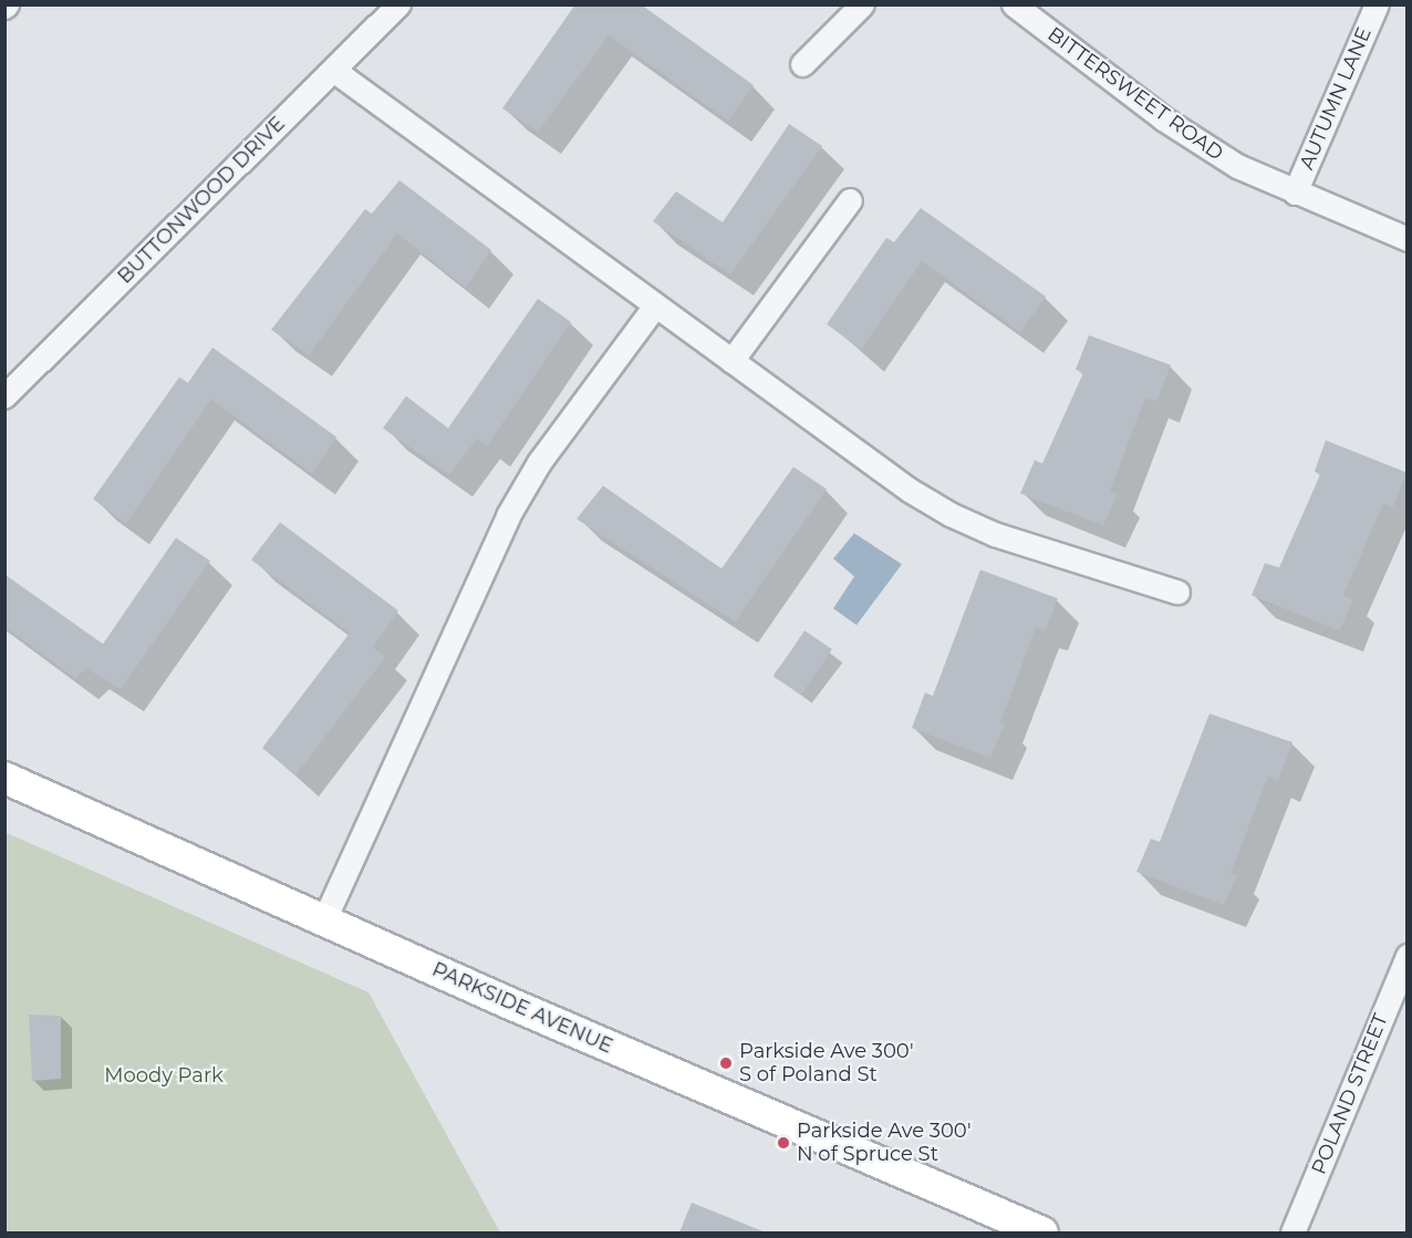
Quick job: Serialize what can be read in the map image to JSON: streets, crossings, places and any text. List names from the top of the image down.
{
  "streets": {
    "main road": ["PARKSIDE AVENUE"],
    "street": [
      "BITTERSWEET ROAD",
      "AUTUMN LANE",
      "BUTTONWOOD DRIVE",
      "POLAND STREET"
    ]
  },
  "crossings": [
    ["BITTERSWEET ROAD", "AUTUMN LANE"]
  ],
  "parks": ["Moody Park"],
  "places": ["Parkside Ave 300' S of Poland St", "Parkside Ave 300' N of Spruce St"]
}
